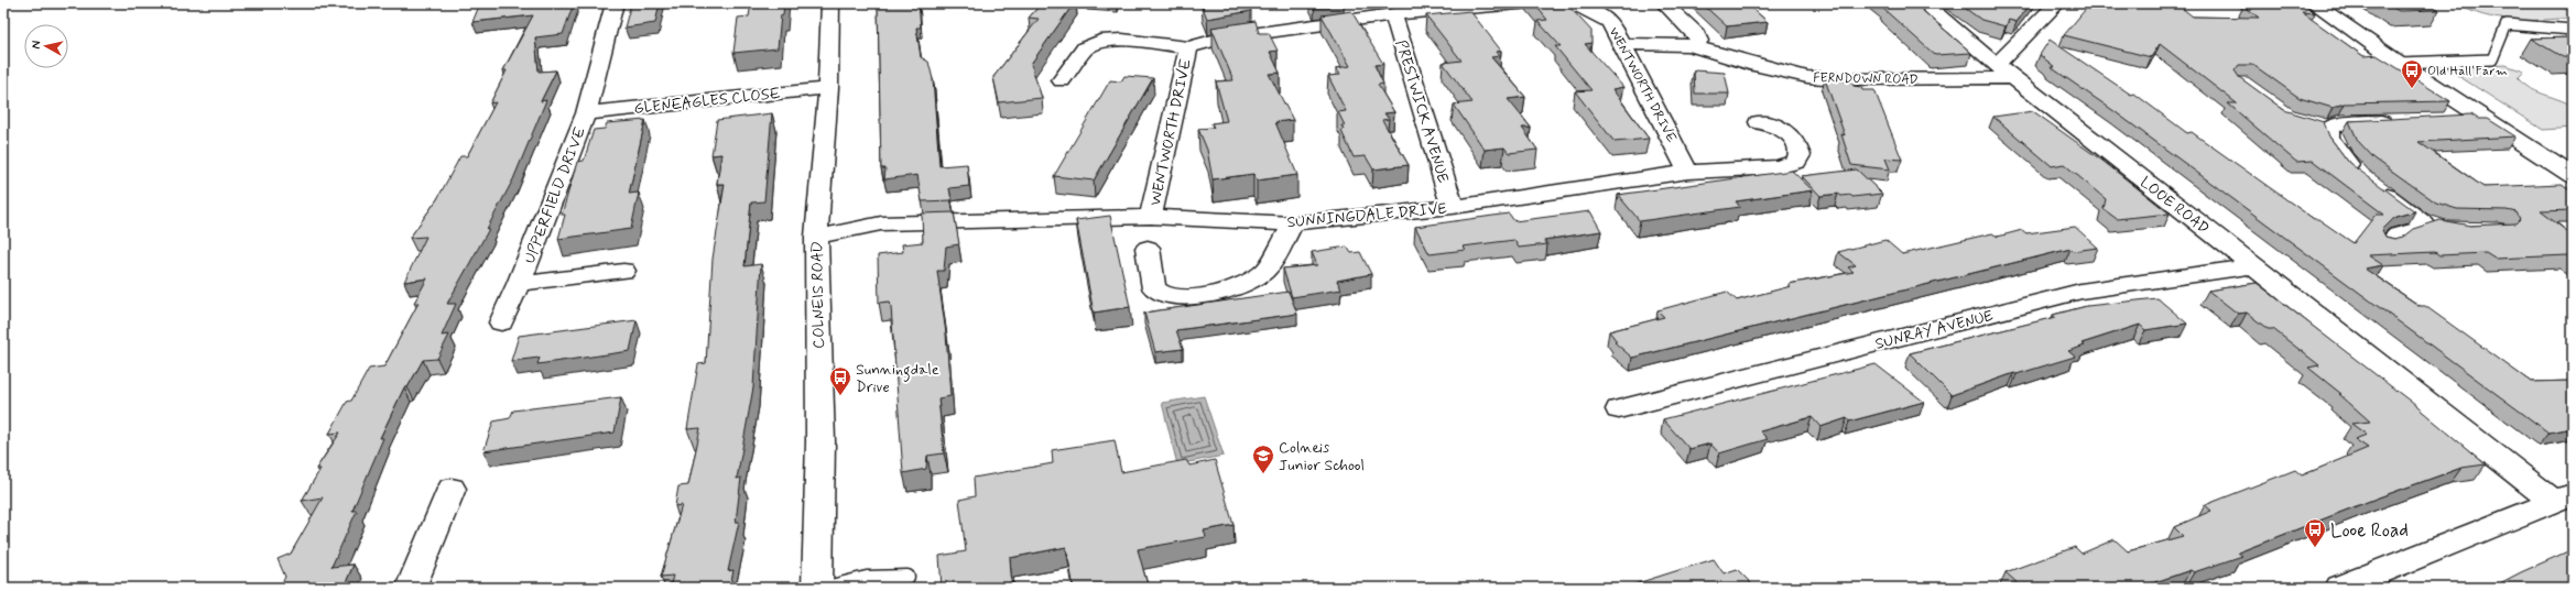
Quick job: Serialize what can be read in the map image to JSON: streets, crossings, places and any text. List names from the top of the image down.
{
  "streets": {
    "street": [
      "FERNDOWN ROAD",
      "WENTWORTH DRIVE",
      "GLENEAGLES CLOSE",
      "PRESTWICK AVENUE",
      "UPPERFIELD DRIVE",
      "LOOE ROAD",
      "SUNNINGDALE DRIVE",
      "COLNEIS ROAD",
      "SUNRAY AVENUE"
    ]
  },
  "crossings": [
    ["FERNDOWN ROAD", "WENTWORTH DRIVE"],
    ["FERNDOWN ROAD", "LOOE ROAD"],
    ["WENTWORTH DRIVE", "PRESTWICK AVENUE"],
    ["WENTWORTH DRIVE", "SUNNINGDALE DRIVE"],
    ["GLENEAGLES CLOSE", "UPPERFIELD DRIVE"],
    ["GLENEAGLES CLOSE", "COLNEIS ROAD"],
    ["PRESTWICK AVENUE", "SUNNINGDALE DRIVE"],
    ["LOOE ROAD", "SUNRAY AVENUE"],
    ["SUNNINGDALE DRIVE", "COLNEIS ROAD"]
  ],
  "places": {
    "bus stop": ["Old Hall Farm", "Sunningdale Drive", "Looe Road"],
    "school or university": ["Colneis Junior School"]
  },
  "north": "left"
}
